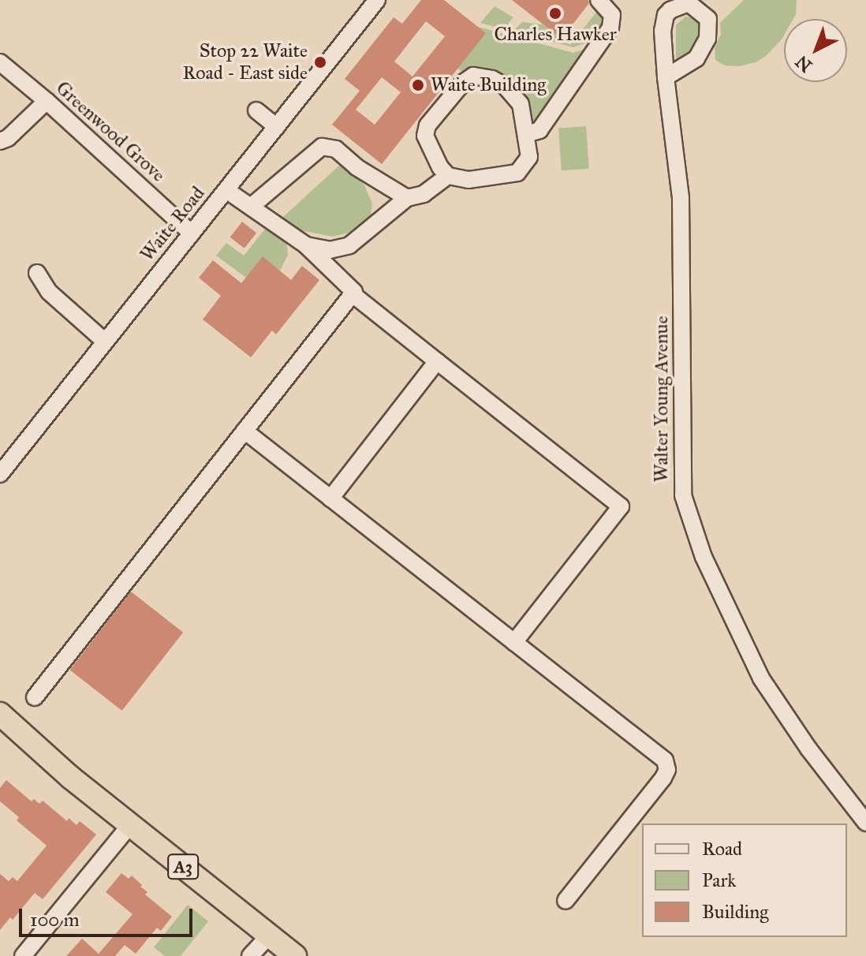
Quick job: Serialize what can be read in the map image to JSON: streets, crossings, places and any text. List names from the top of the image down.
{
  "streets": {
    "highway": ["A3"],
    "street": ["Greenwood Grove", "Waite Road", "Walter Young Avenue"]
  },
  "crossings": [
    ["Greenwood Grove", "Waite Road"]
  ],
  "places": ["Charles Hawker", "Stop 22 Waite Road - East side", "Waite Building"],
  "legend": ["Road", "Park", "Building"],
  "scale_bar": "100 m",
  "north": "bottom left"
}
